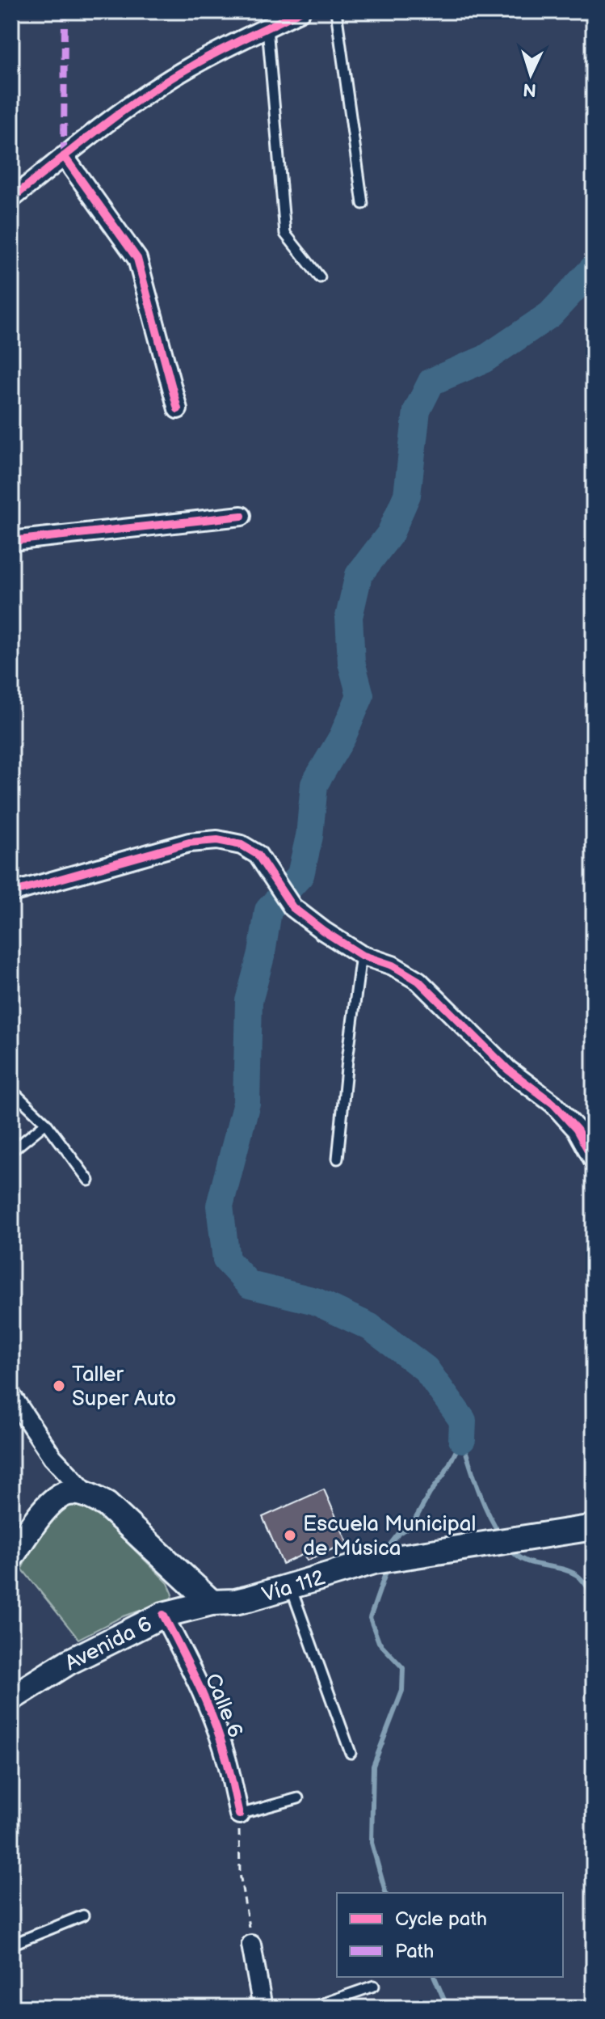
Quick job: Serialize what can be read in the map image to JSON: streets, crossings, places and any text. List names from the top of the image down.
{
  "streets": {
    "main road": ["Vía 112", "Avenida 6"],
    "street": ["Calle 6"]
  },
  "crossings": [
    ["Vía 112", "Avenida 6"],
    ["Avenida 6", "Calle 6"]
  ],
  "places": ["Taller Super Auto", "Escuela Municipal de Música"],
  "legend": ["Cycle path", "Path"],
  "north": "bottom"
}
